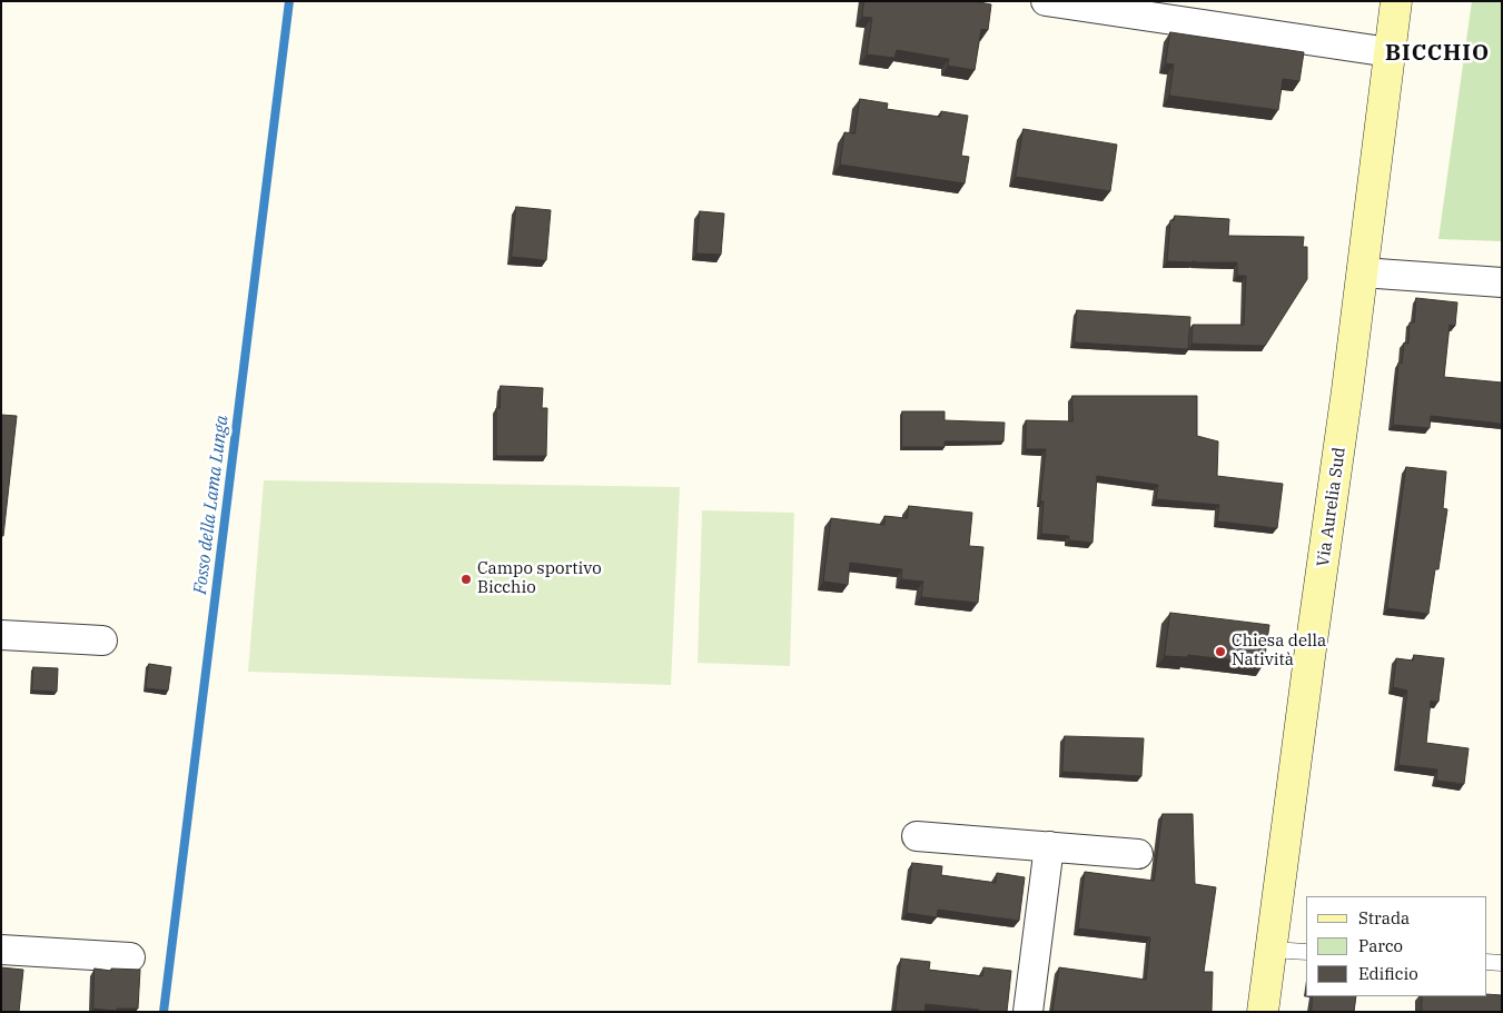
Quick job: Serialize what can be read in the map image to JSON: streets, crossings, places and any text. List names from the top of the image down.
{
  "streets": {
    "main road": ["Via Aurelia Sud"]
  },
  "districts": ["BICCHIO"],
  "water": ["Fosso della Lama Lunga"],
  "places": ["Campo sportivo Bicchio", "Chiesa della Natività"],
  "legend": ["Strada", "Parco", "Edificio"]
}
